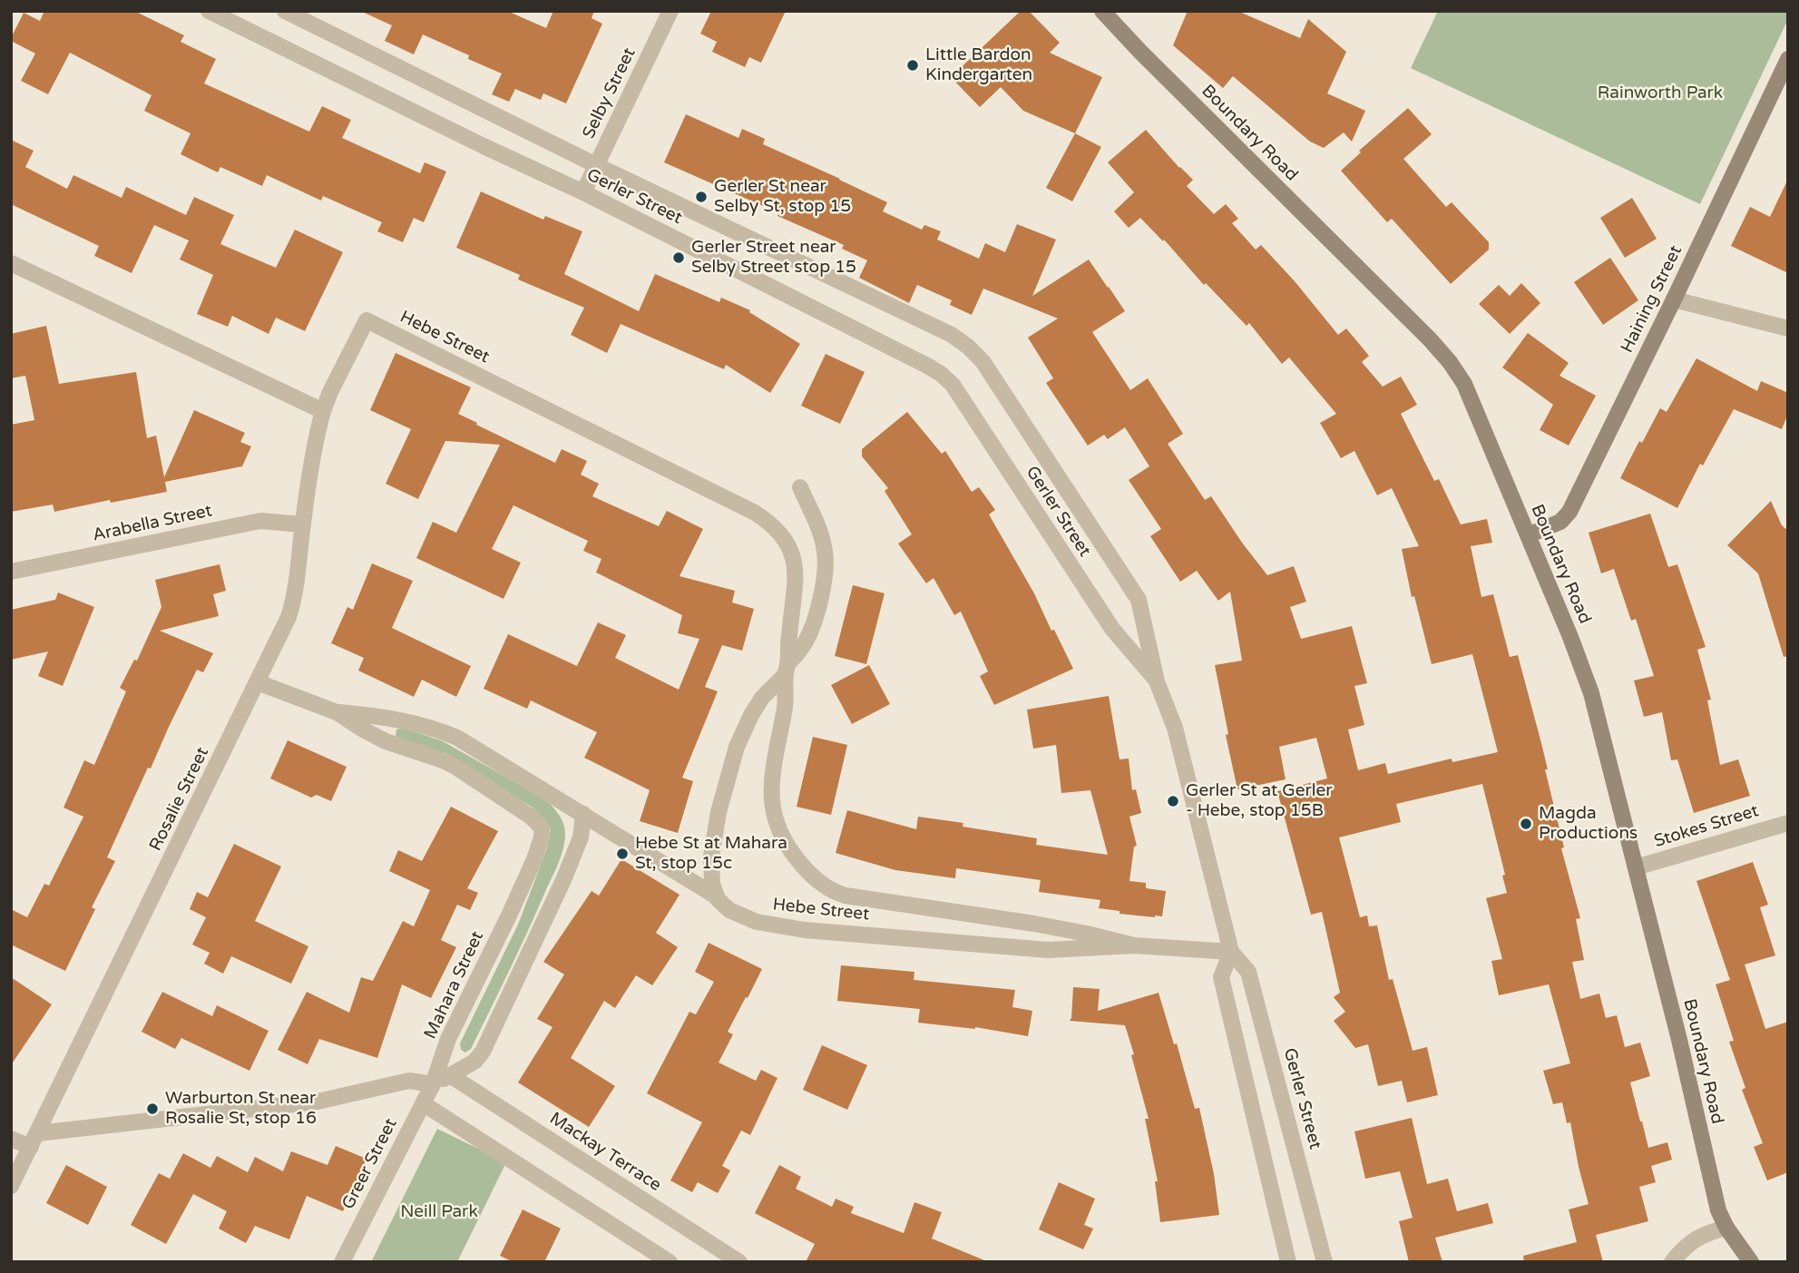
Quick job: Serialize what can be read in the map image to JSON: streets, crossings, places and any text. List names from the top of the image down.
{
  "streets": {
    "main road": ["Boundary Road", "Haining Street"],
    "street": [
      "Selby Street",
      "Gerler Street",
      "Hebe Street",
      "Arabella Street",
      "Rosalie Street",
      "Stokes Street",
      "Mahara Street",
      "Mackay Terrace",
      "Greer Street"
    ]
  },
  "crossings": [
    ["Selby Street", "Gerler Street"],
    ["Boundary Road", "Haining Street"],
    ["Boundary Road", "Stokes Street"],
    ["Gerler Street", "Hebe Street"],
    ["Hebe Street", "Rosalie Street"],
    ["Hebe Street", "Mahara Street"],
    ["Arabella Street", "Rosalie Street"],
    ["Rosalie Street", "Mahara Street"],
    ["Mahara Street", "Greer Street"]
  ],
  "parks": ["Rainworth Park", "Neill Park"],
  "places": [
    "Little Bardon Kindergarten",
    "Gerler St near Selby St, stop 15",
    "Gerler Street near Selby Street stop 15",
    "Gerler St at Gerler - Hebe, stop 15B",
    "Magda Productions",
    "Hebe St at Mahara St, stop 15c",
    "Warburton St near Rosalie St, stop 16"
  ]
}
